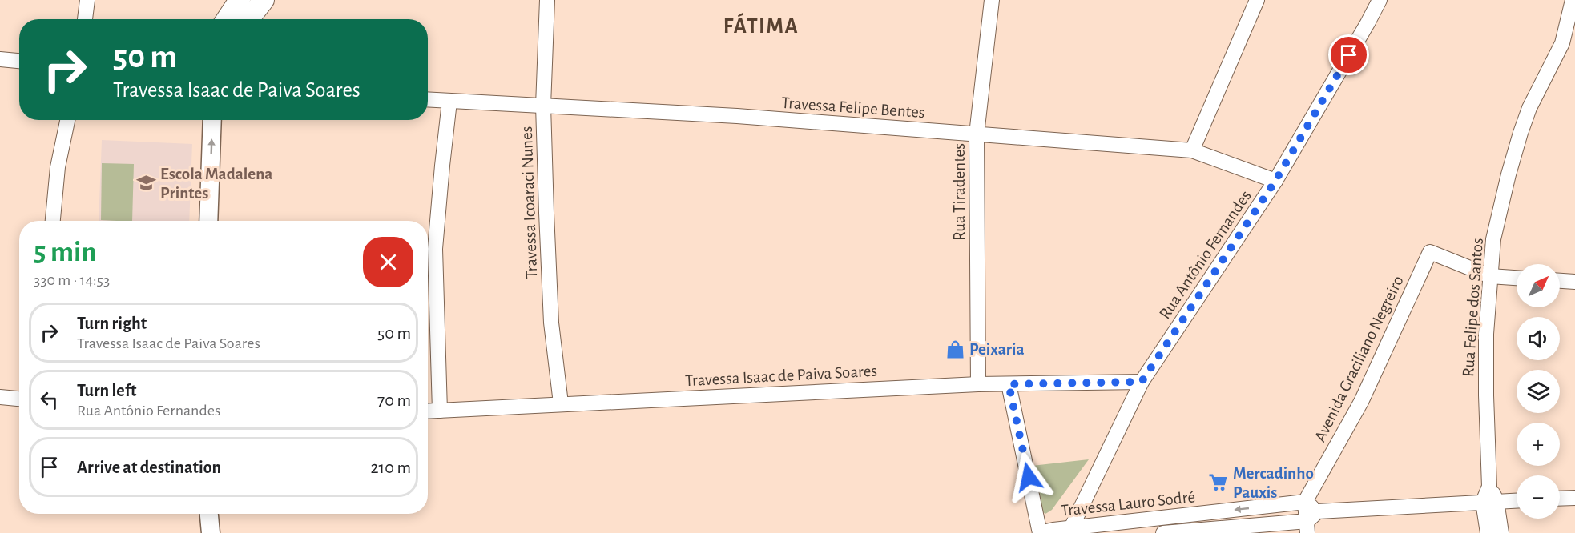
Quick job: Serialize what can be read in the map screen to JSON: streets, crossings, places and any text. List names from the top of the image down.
{
  "streets": {
    "street": [
      "Travessa Felipe Bentes",
      "Rua Tiradentes",
      "Travessa Icoaraci Nunes",
      "Rua Antônio Fernandes",
      "Rua Felipe dos Santos",
      "Avenida Graciliano Negreiro",
      "Travessa Isaac de Paiva Soares",
      "Travessa Lauro Sodré"
    ]
  },
  "crossings": [
    ["Travessa Felipe Bentes", "Rua Tiradentes"],
    ["Travessa Felipe Bentes", "Travessa Icoaraci Nunes"],
    ["Travessa Felipe Bentes", "Rua Antônio Fernandes"],
    ["Rua Tiradentes", "Travessa Isaac de Paiva Soares"],
    ["Travessa Icoaraci Nunes", "Travessa Isaac de Paiva Soares"],
    ["Rua Antônio Fernandes", "Travessa Isaac de Paiva Soares"],
    ["Rua Antônio Fernandes", "Travessa Lauro Sodré"],
    ["Rua Felipe dos Santos", "Avenida Graciliano Negreiro"],
    ["Rua Felipe dos Santos", "Travessa Lauro Sodré"],
    ["Avenida Graciliano Negreiro", "Travessa Lauro Sodré"]
  ],
  "districts": ["FÁTIMA"],
  "places": {
    "school or university": ["Escola Madalena Printes"],
    "shop": ["Peixaria"],
    "supermarket": ["Mercadinho Pauxis"]
  },
  "north": "top right",
  "page": {
    "turn": ["50 m", "Travessa Isaac de Paiva Soares"],
    "heading": ["5 min", "330 m · 14:53"],
    "map_buttons": ["+", "−"],
    "list": [
      {
        "name": "Turn right",
        "note": "Travessa Isaac de Paiva Soares",
        "value": "50 m"
      },
      {
        "name": "Turn left",
        "note": "Rua Antônio Fernandes",
        "value": "70 m"
      },
      {
        "name": "Arrive at destination",
        "value": "210 m"
      }
    ]
  }
}
